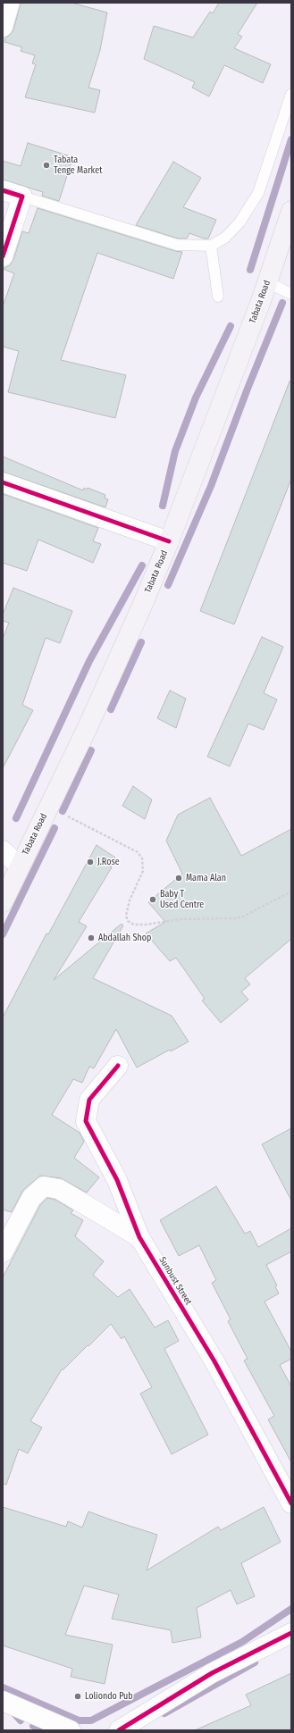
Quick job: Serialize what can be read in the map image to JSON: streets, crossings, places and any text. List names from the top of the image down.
{
  "streets": {
    "main road": ["Tabata Road"],
    "street": ["Sunbust Street"]
  },
  "places": [
    "Tabata Tenge Market",
    "J.Rose",
    "Mama Alan",
    "Baby T Used Centre",
    "Abdallah Shop",
    "Loliondo Pub"
  ]
}
